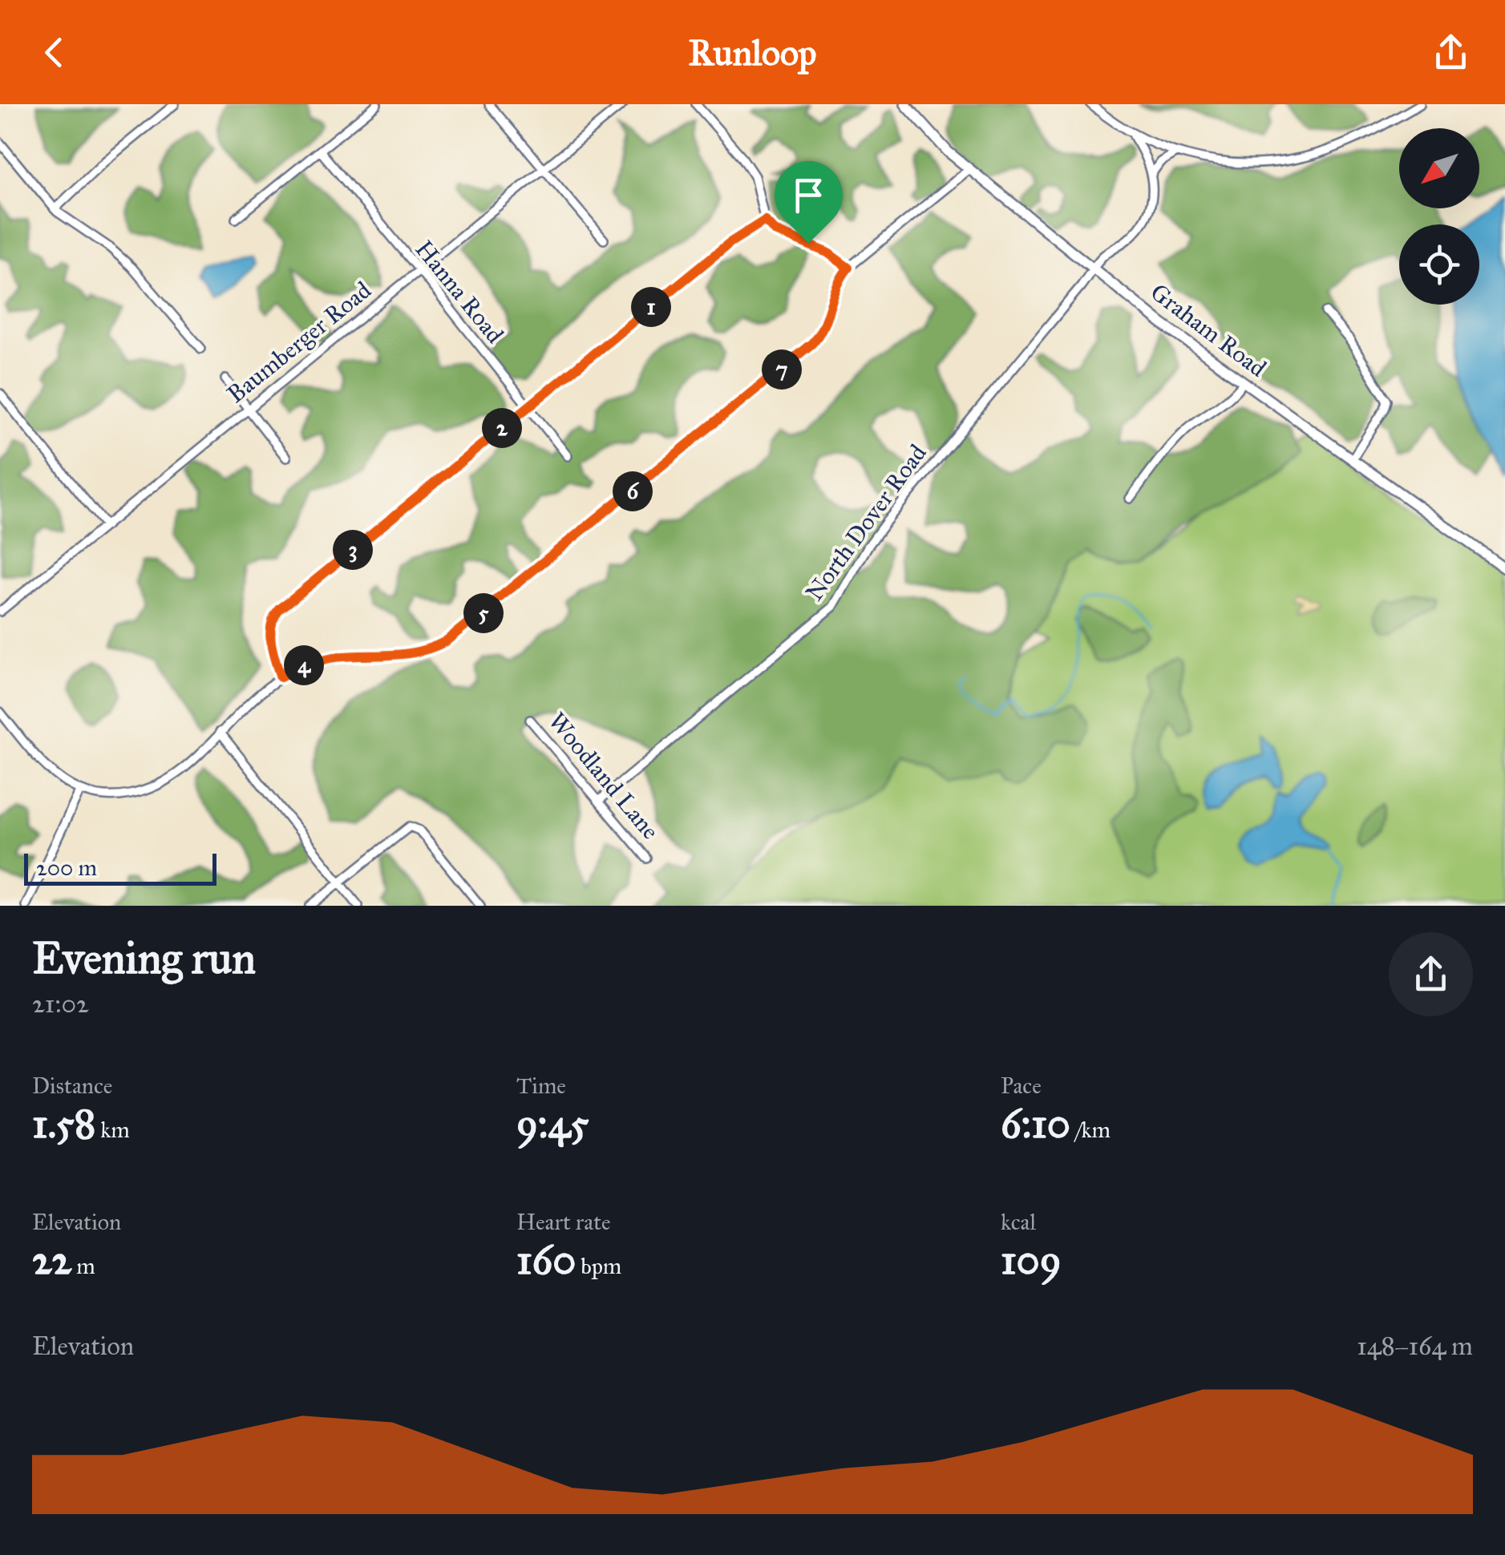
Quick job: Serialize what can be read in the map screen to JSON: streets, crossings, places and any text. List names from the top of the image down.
{
  "streets": {
    "main road": ["Graham Road"],
    "street": [
      "Hanna Road",
      "Baumberger Road",
      "North Dover Road",
      "Woodland Lane"
    ]
  },
  "crossings": [
    ["Hanna Road", "Baumberger Road"],
    ["Graham Road", "North Dover Road"],
    ["North Dover Road", "Woodland Lane"]
  ],
  "scale_bar": "200 m",
  "north": "bottom left",
  "page": {
    "header": "Runloop",
    "pins": [
      "1",
      "7",
      "2",
      "6",
      "3",
      "5",
      "4"
    ],
    "scale": "200 m",
    "heading": ["Evening run", "21:02"],
    "stats": [
      ["Distance", "1.58 km"],
      ["Time", "9:45"],
      ["Pace", "6:10 /km"],
      ["Elevation", "22 m"],
      ["Heart rate", "160 bpm"],
      ["kcal", "109"]
    ],
    "chart": ["Elevation", "148–164 m"]
  }
}
